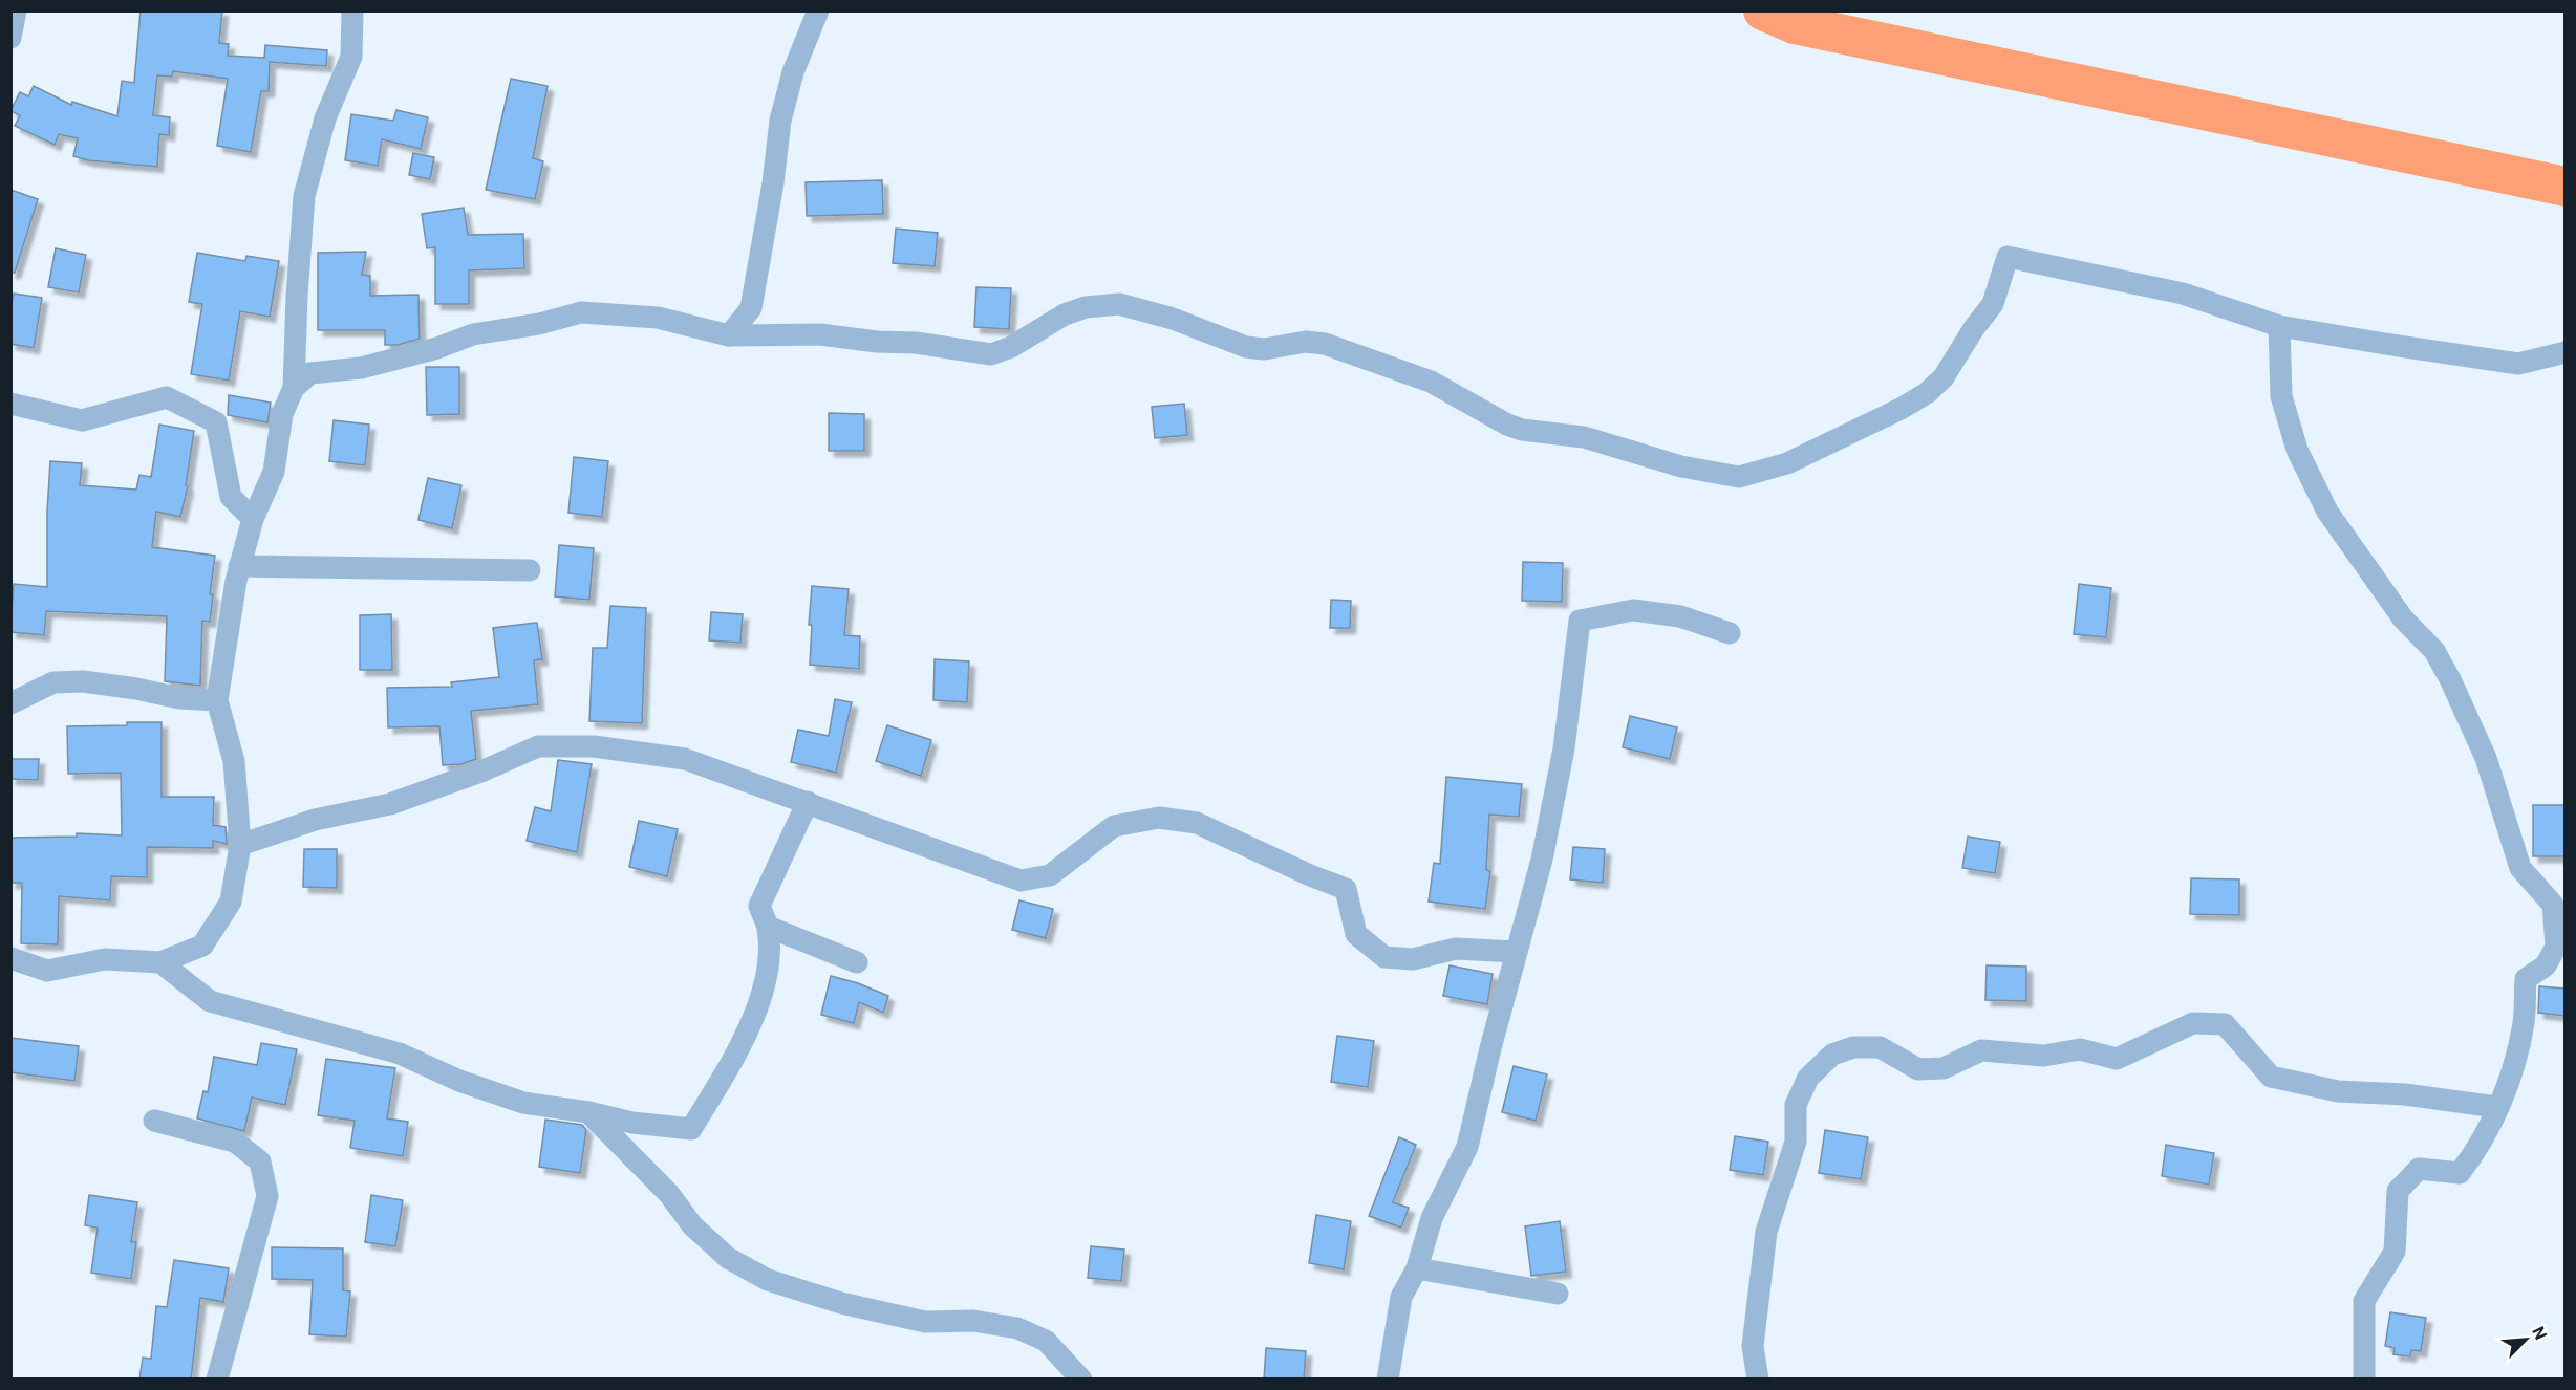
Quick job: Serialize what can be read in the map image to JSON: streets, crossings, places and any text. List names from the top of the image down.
{
  "north": "top right"
}
